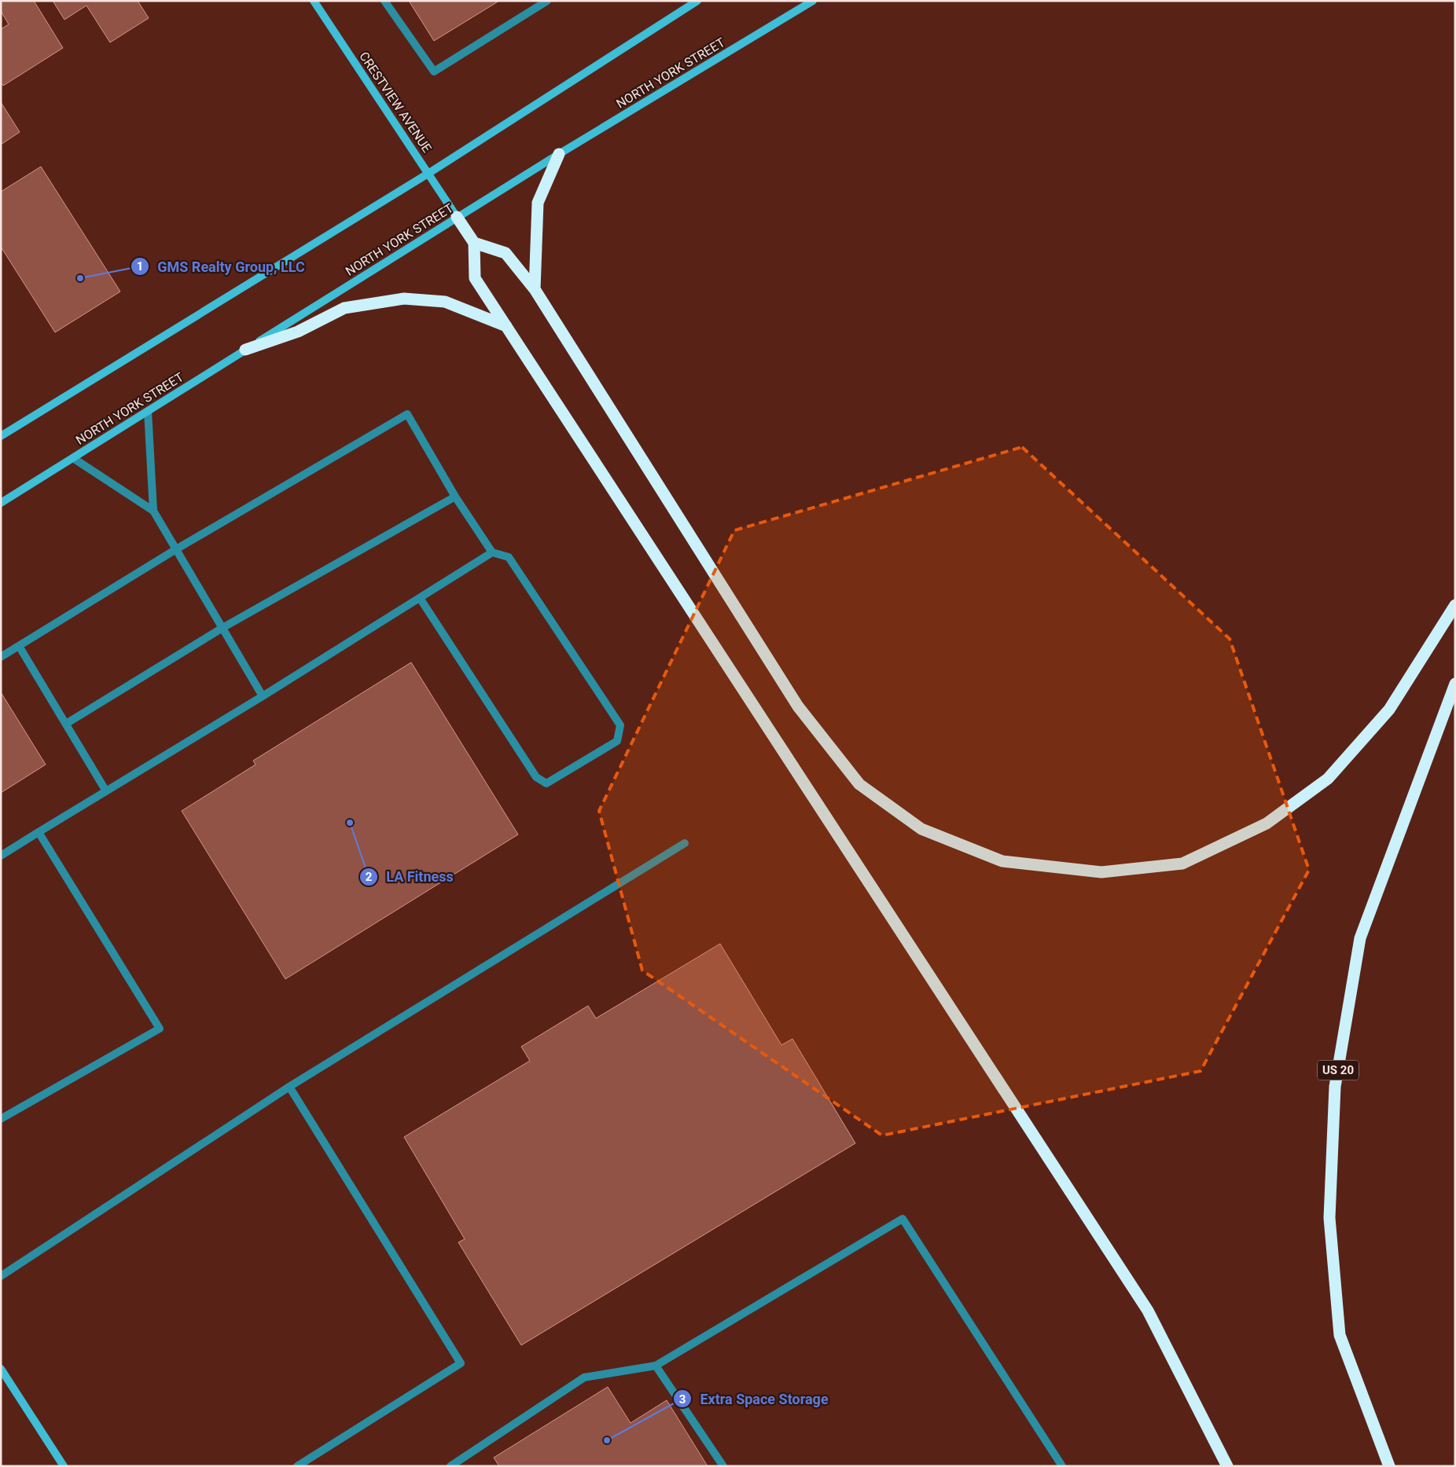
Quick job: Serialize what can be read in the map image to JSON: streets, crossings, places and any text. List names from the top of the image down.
{
  "streets": {
    "highway": ["US 20"],
    "main road": ["NORTH YORK STREET", "CRESTVIEW AVENUE"]
  },
  "crossings": [
    ["NORTH YORK STREET", "CRESTVIEW AVENUE"]
  ],
  "places": ["GMS Realty Group, LLC", "LA Fitness", "Extra Space Storage"]
}
